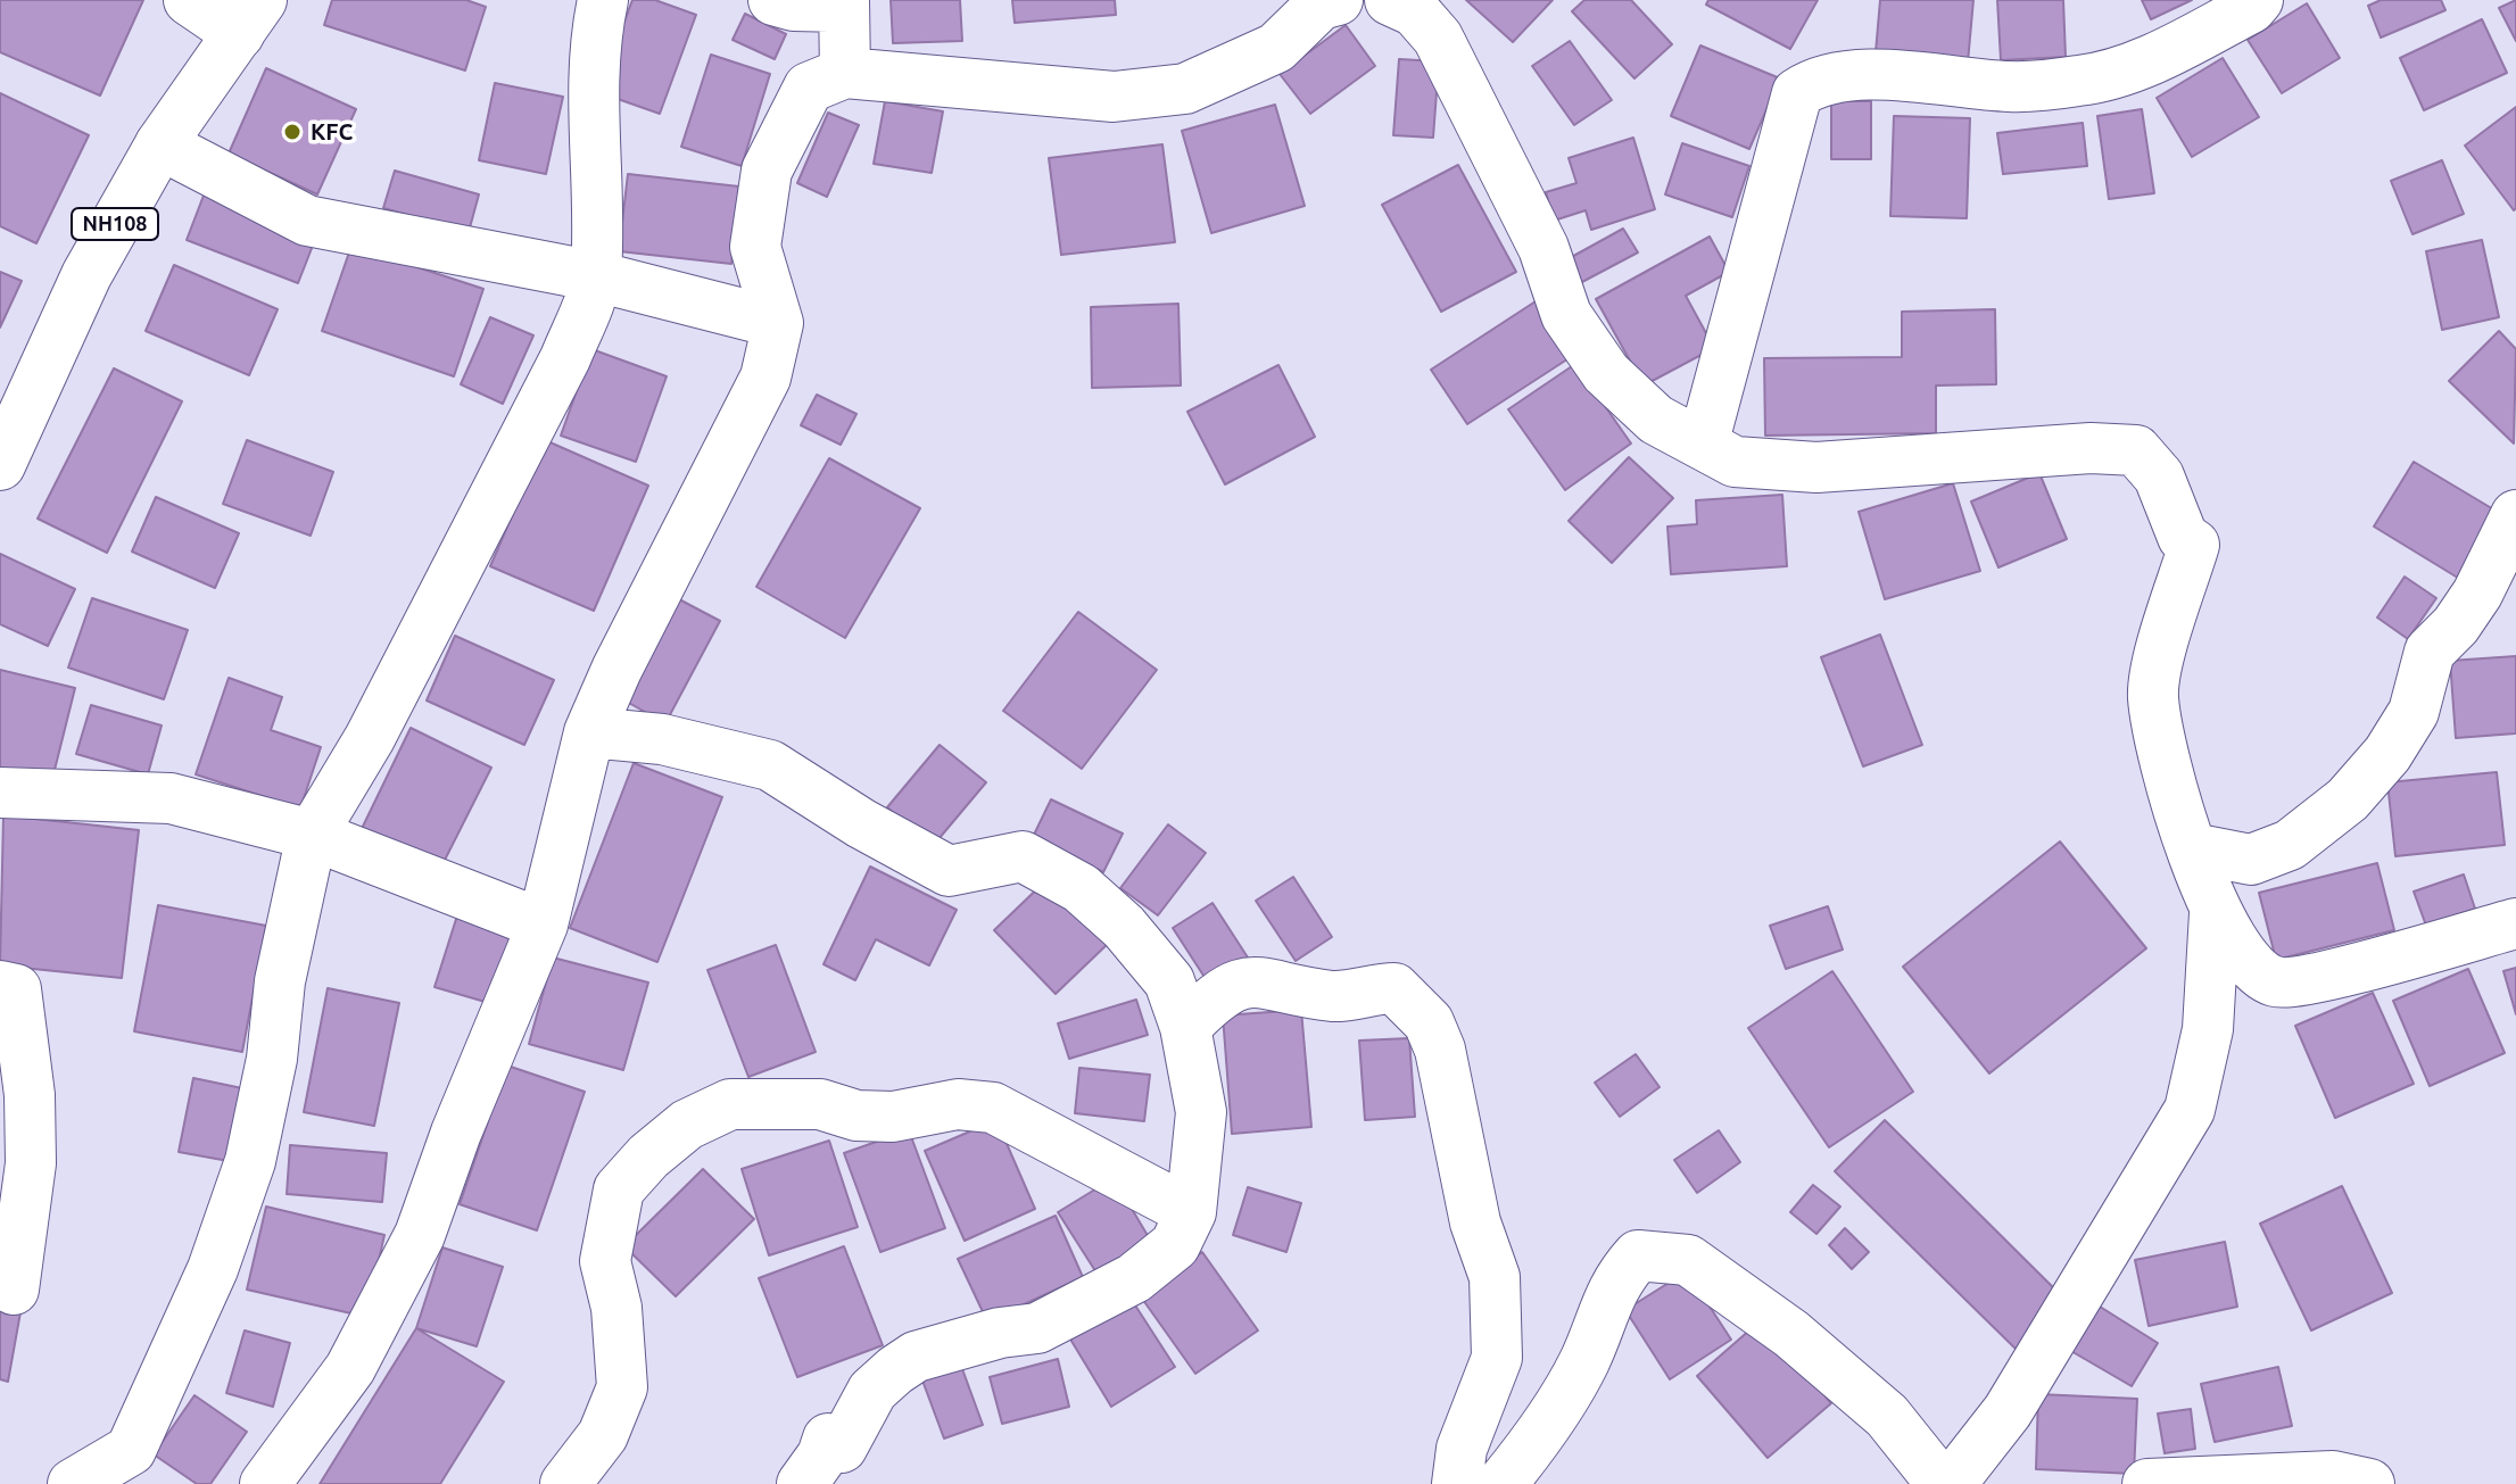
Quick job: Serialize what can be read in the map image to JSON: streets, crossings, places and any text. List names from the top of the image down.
{
  "streets": {
    "main road": ["NH108"]
  },
  "places": ["KFC"]
}
